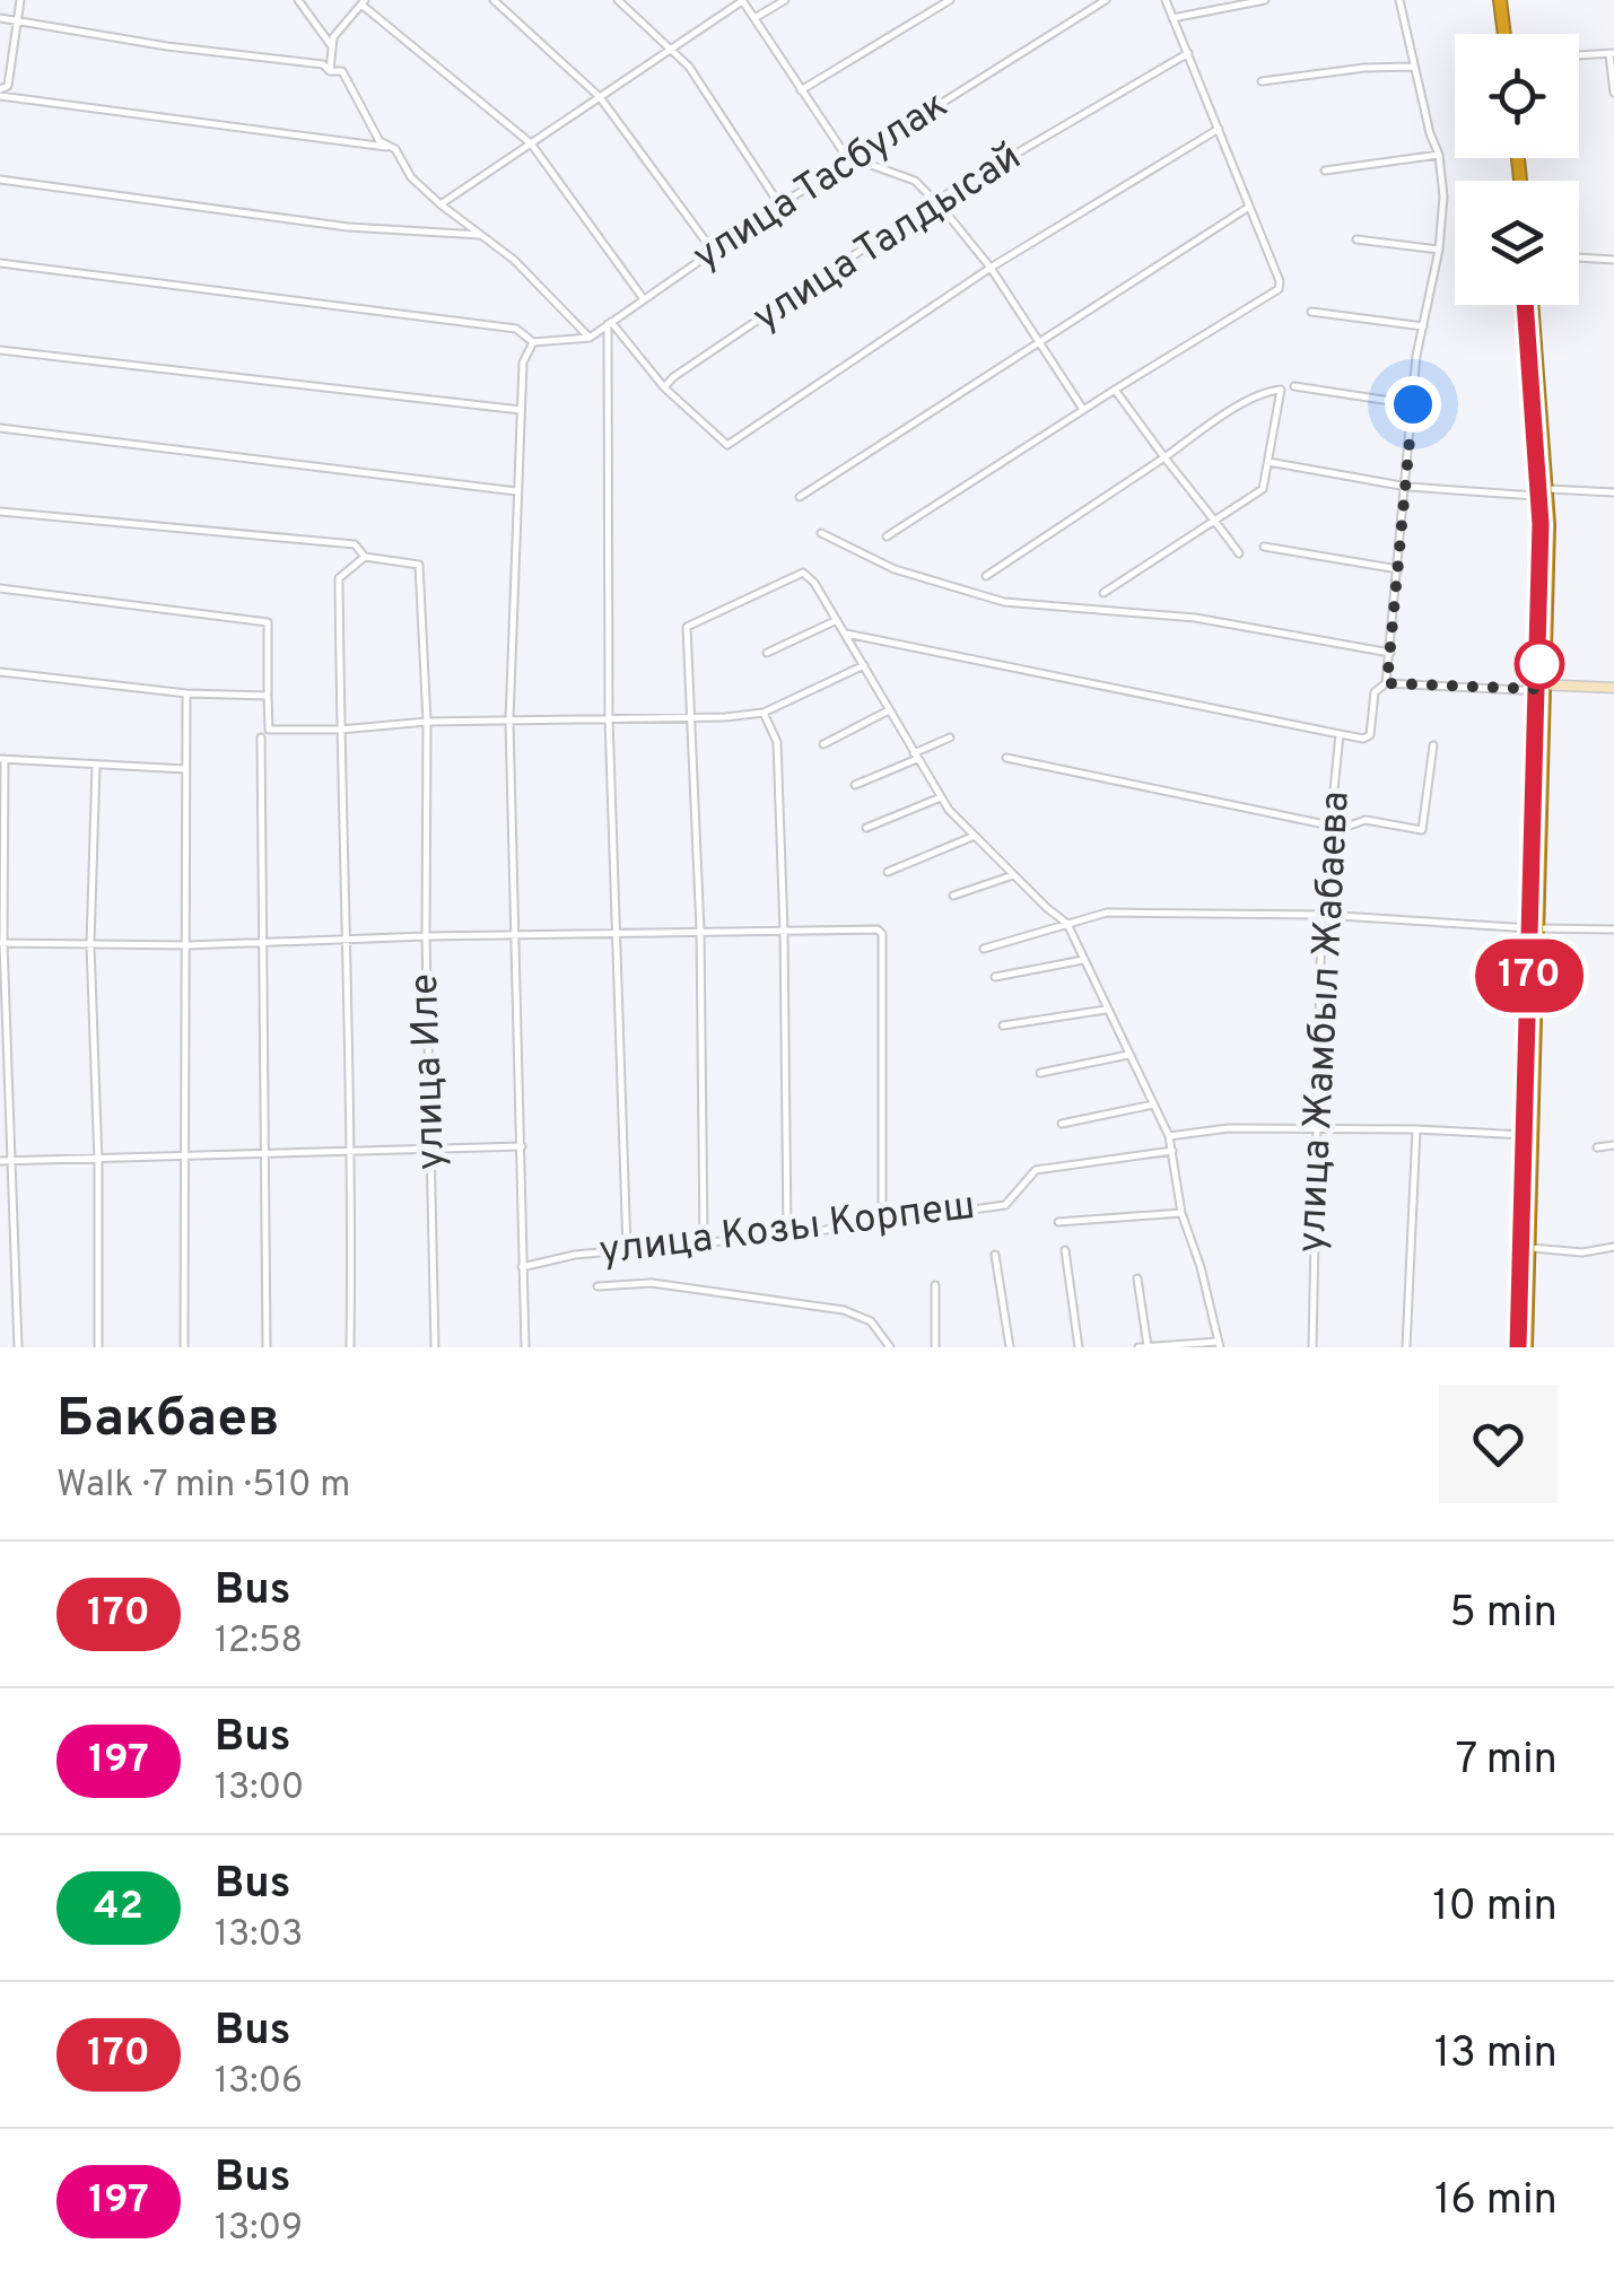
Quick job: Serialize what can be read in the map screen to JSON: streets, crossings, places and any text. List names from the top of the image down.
{
  "streets": {
    "street": [
      "улица Тасбулак",
      "улица Талдысай",
      "улица Жамбыл Жабаева",
      "улица Иле",
      "улица Козы Корпеш"
    ]
  },
  "crossings": [
    ["улица Иле", "улица Козы Корпеш"]
  ],
  "lines": ["bus line 170"],
  "page": {
    "on_map": "170",
    "heading": ["Бакбаев", "Walk · 7 min · 510 m"],
    "list": [
      {
        "mark": "170",
        "name": "Bus",
        "note": "12:58",
        "value": "5 min"
      },
      {
        "mark": "197",
        "name": "Bus",
        "note": "13:00",
        "value": "7 min"
      },
      {
        "mark": "42",
        "name": "Bus",
        "note": "13:03",
        "value": "10 min"
      },
      {
        "mark": "170",
        "name": "Bus",
        "note": "13:06",
        "value": "13 min"
      },
      {
        "mark": "197",
        "name": "Bus",
        "note": "13:09",
        "value": "16 min"
      }
    ]
  }
}
